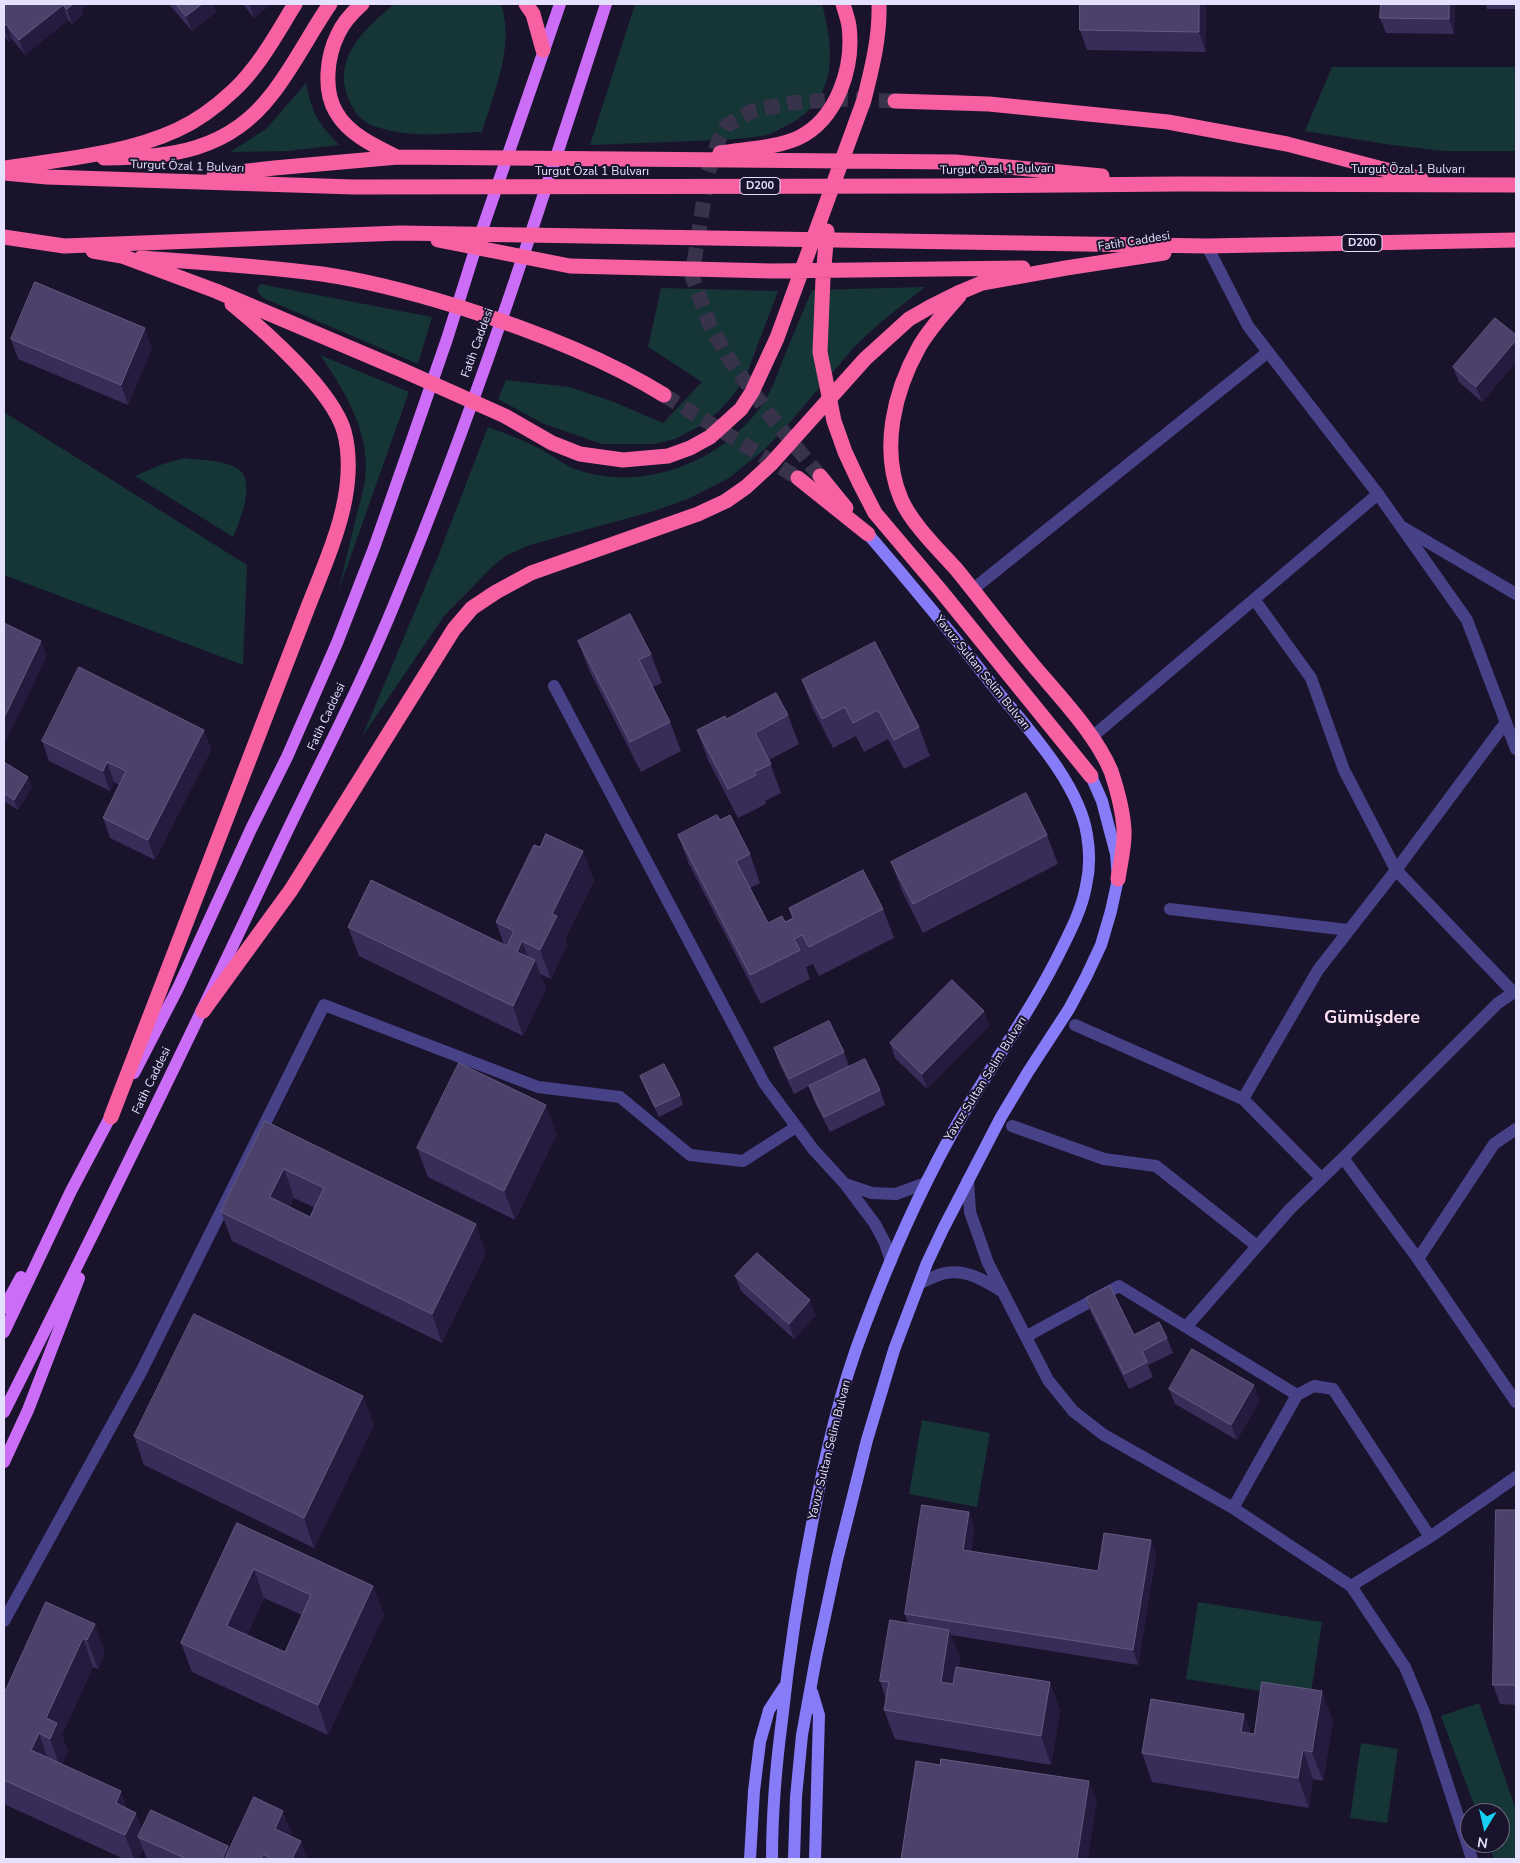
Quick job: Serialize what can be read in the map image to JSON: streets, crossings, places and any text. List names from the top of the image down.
{
  "streets": {
    "highway": ["Turgut Özal 1 Bulvarı", "D200", "Fatih Caddesi"],
    "main road": ["Yavuz Sultan Selim Bulvarı"]
  },
  "crossings": [
    ["D200", "Fatih Caddesi"]
  ],
  "districts": ["Gümüşdere"],
  "north": "bottom"
}
